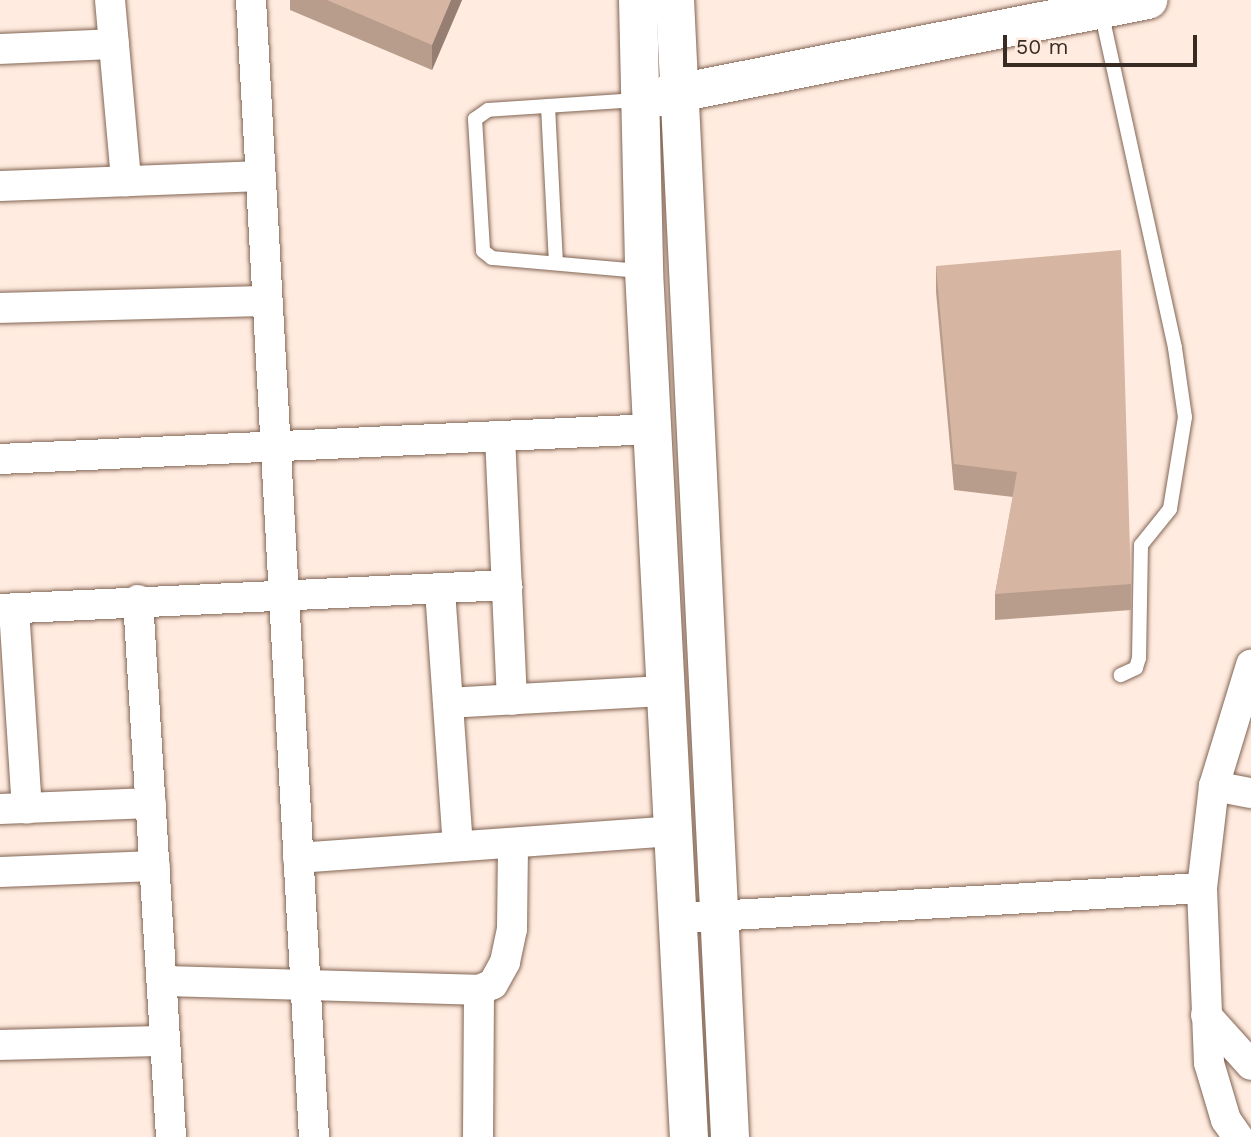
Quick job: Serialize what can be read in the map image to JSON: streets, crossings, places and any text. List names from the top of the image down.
{
  "scale_bar": "50 m"
}
